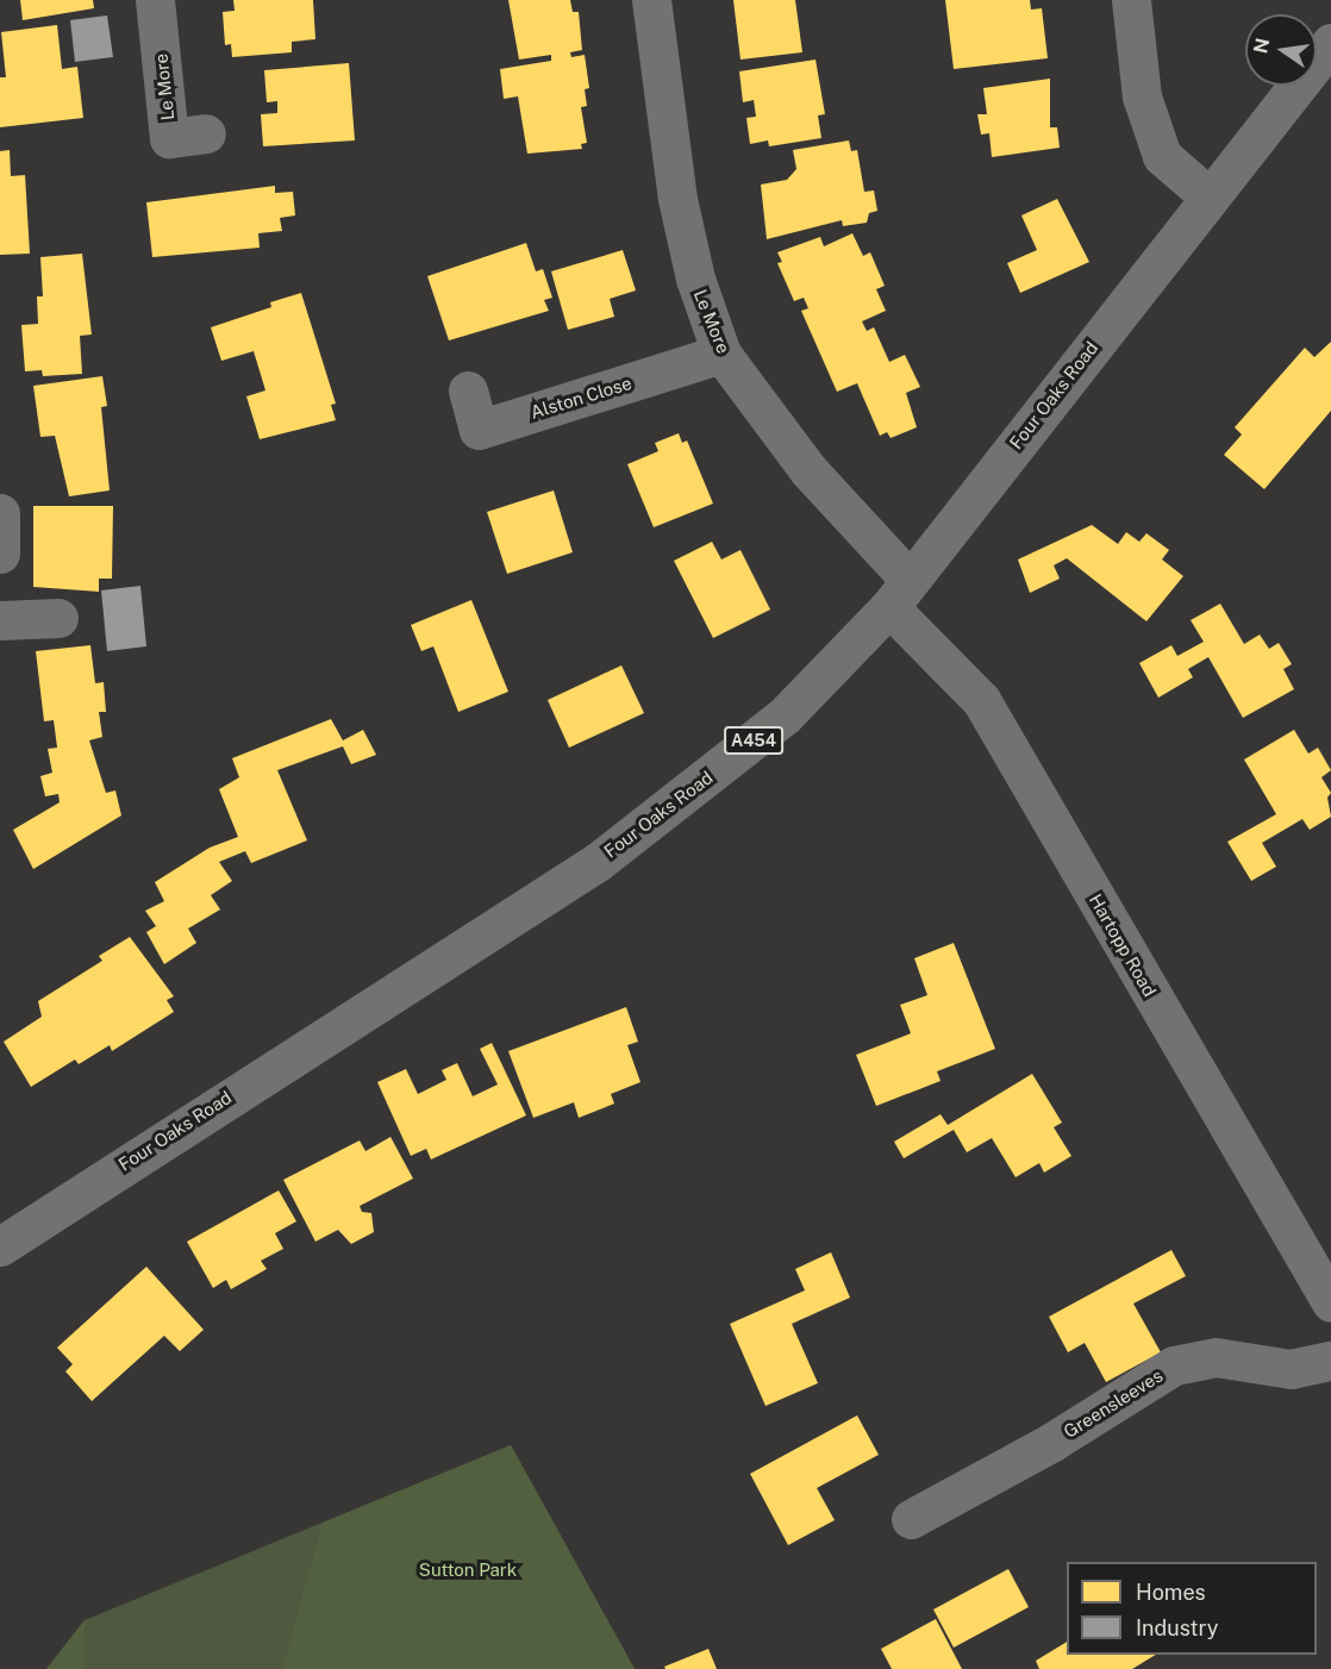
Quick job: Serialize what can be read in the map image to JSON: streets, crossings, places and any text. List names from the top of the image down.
{
  "streets": {
    "main road": ["Four Oaks Road", "A454"],
    "street": [
      "Le More",
      "Alston Close",
      "Hartopp Road",
      "Greensleeves"
    ]
  },
  "crossings": [
    ["Le More", "Four Oaks Road"],
    ["Le More", "Alston Close"],
    ["Le More", "Hartopp Road"],
    ["Four Oaks Road", "Hartopp Road"]
  ],
  "parks": ["Sutton Park"],
  "legend": ["Homes", "Industry"],
  "north": "left"
}
